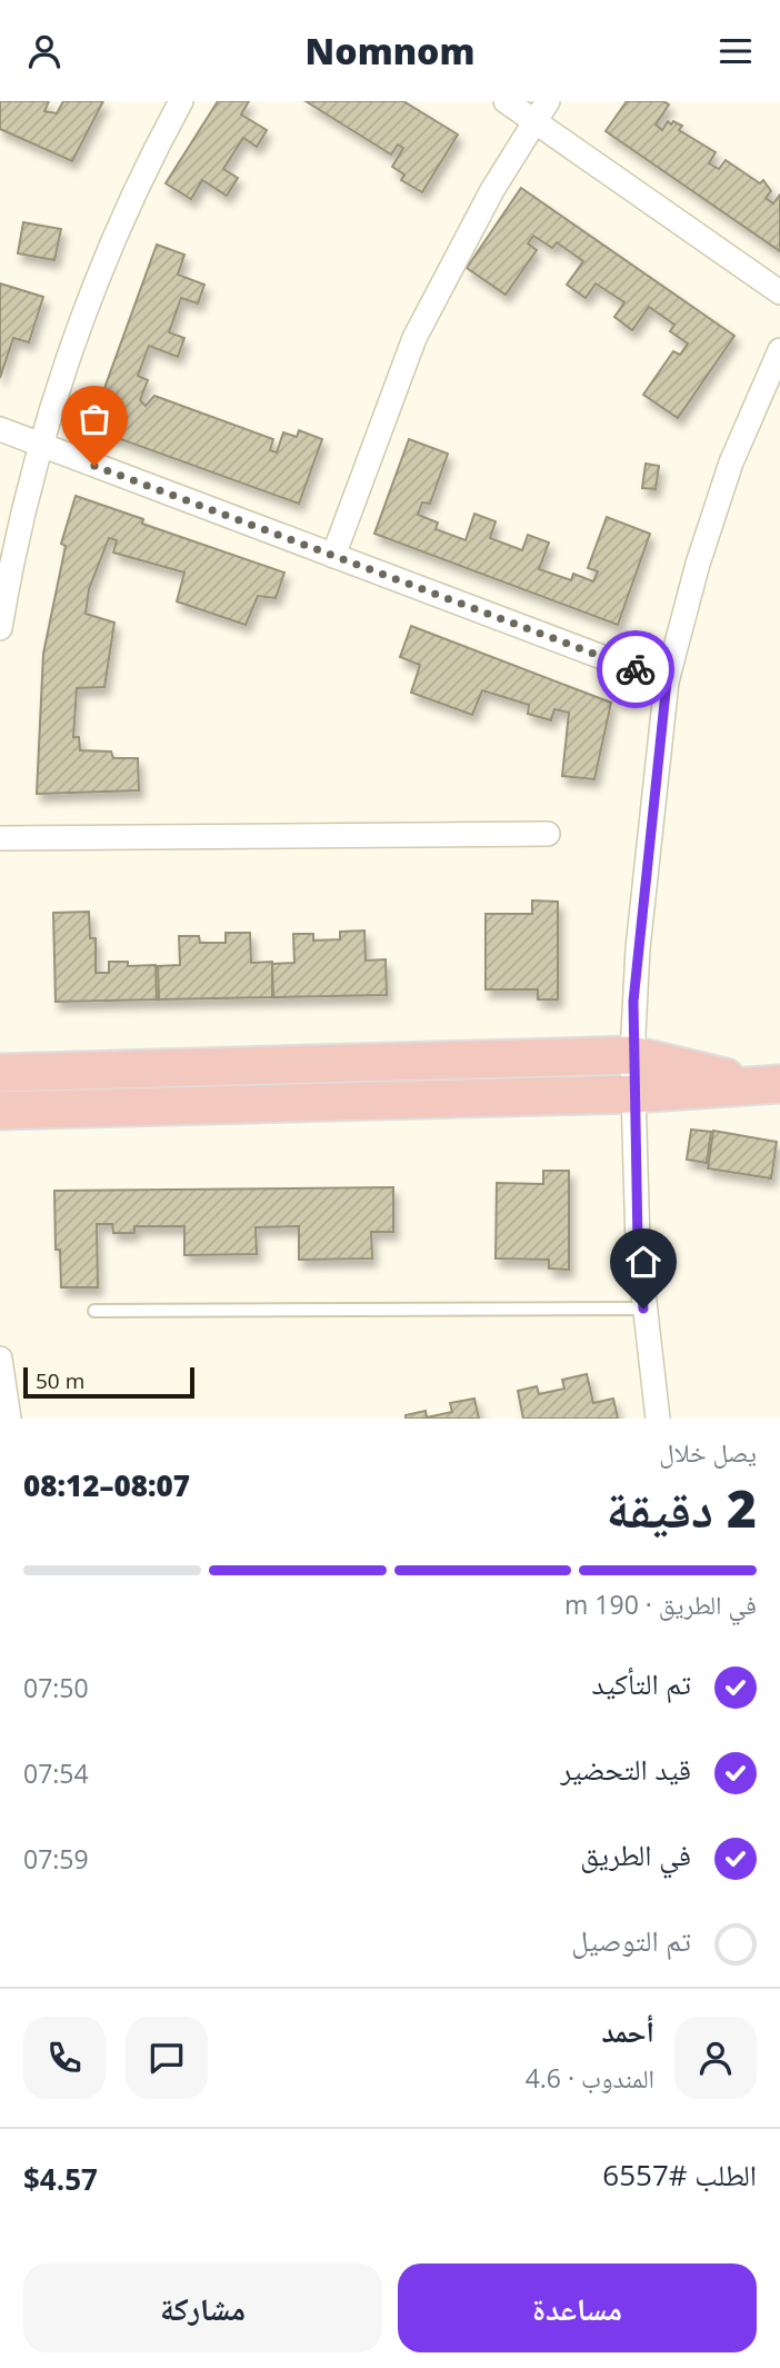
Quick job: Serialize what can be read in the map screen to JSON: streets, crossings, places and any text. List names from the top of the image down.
{
  "scale_bar": "50 m",
  "page": {
    "header": "Nomnom",
    "scale": "50 m",
    "heading": ["2 دقيقة", "يصل خلال", "08:07–08:12"],
    "panel": [
      "أحمد",
      "المندوب · 4.6",
      "الطلب #6557",
      "$4.57"
    ],
    "bar": "في الطريق · 190 m",
    "list": [
      ["تم التأكيد", "07:50"],
      ["قيد التحضير", "07:54"],
      ["في الطريق", "07:59"],
      "تم التوصيل"
    ],
    "buttons": ["مساعدة", "مشاركة"]
  }
}
